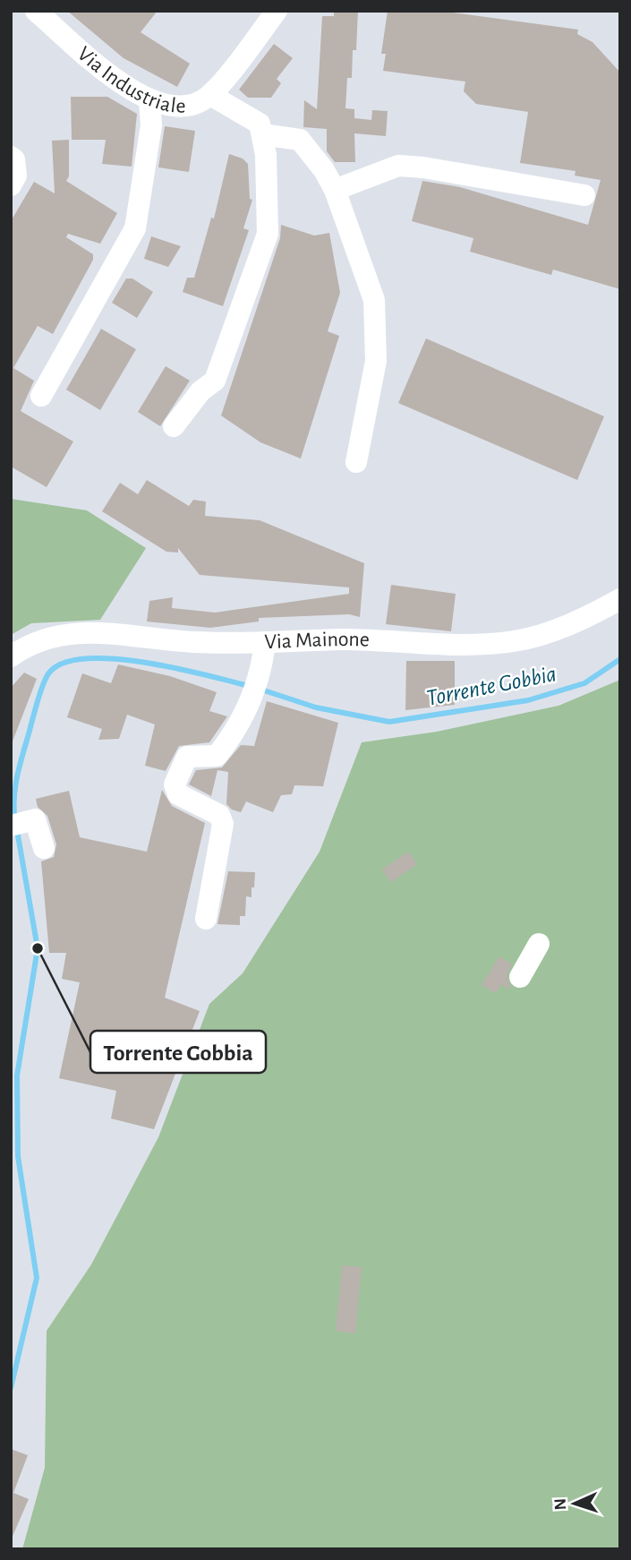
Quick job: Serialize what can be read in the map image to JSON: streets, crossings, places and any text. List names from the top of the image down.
{
  "streets": {
    "street": ["Via Industriale", "Via Mainone"]
  },
  "water": ["Torrente Gobbia"],
  "places": ["Torrente Gobbia"],
  "north": "left"
}
